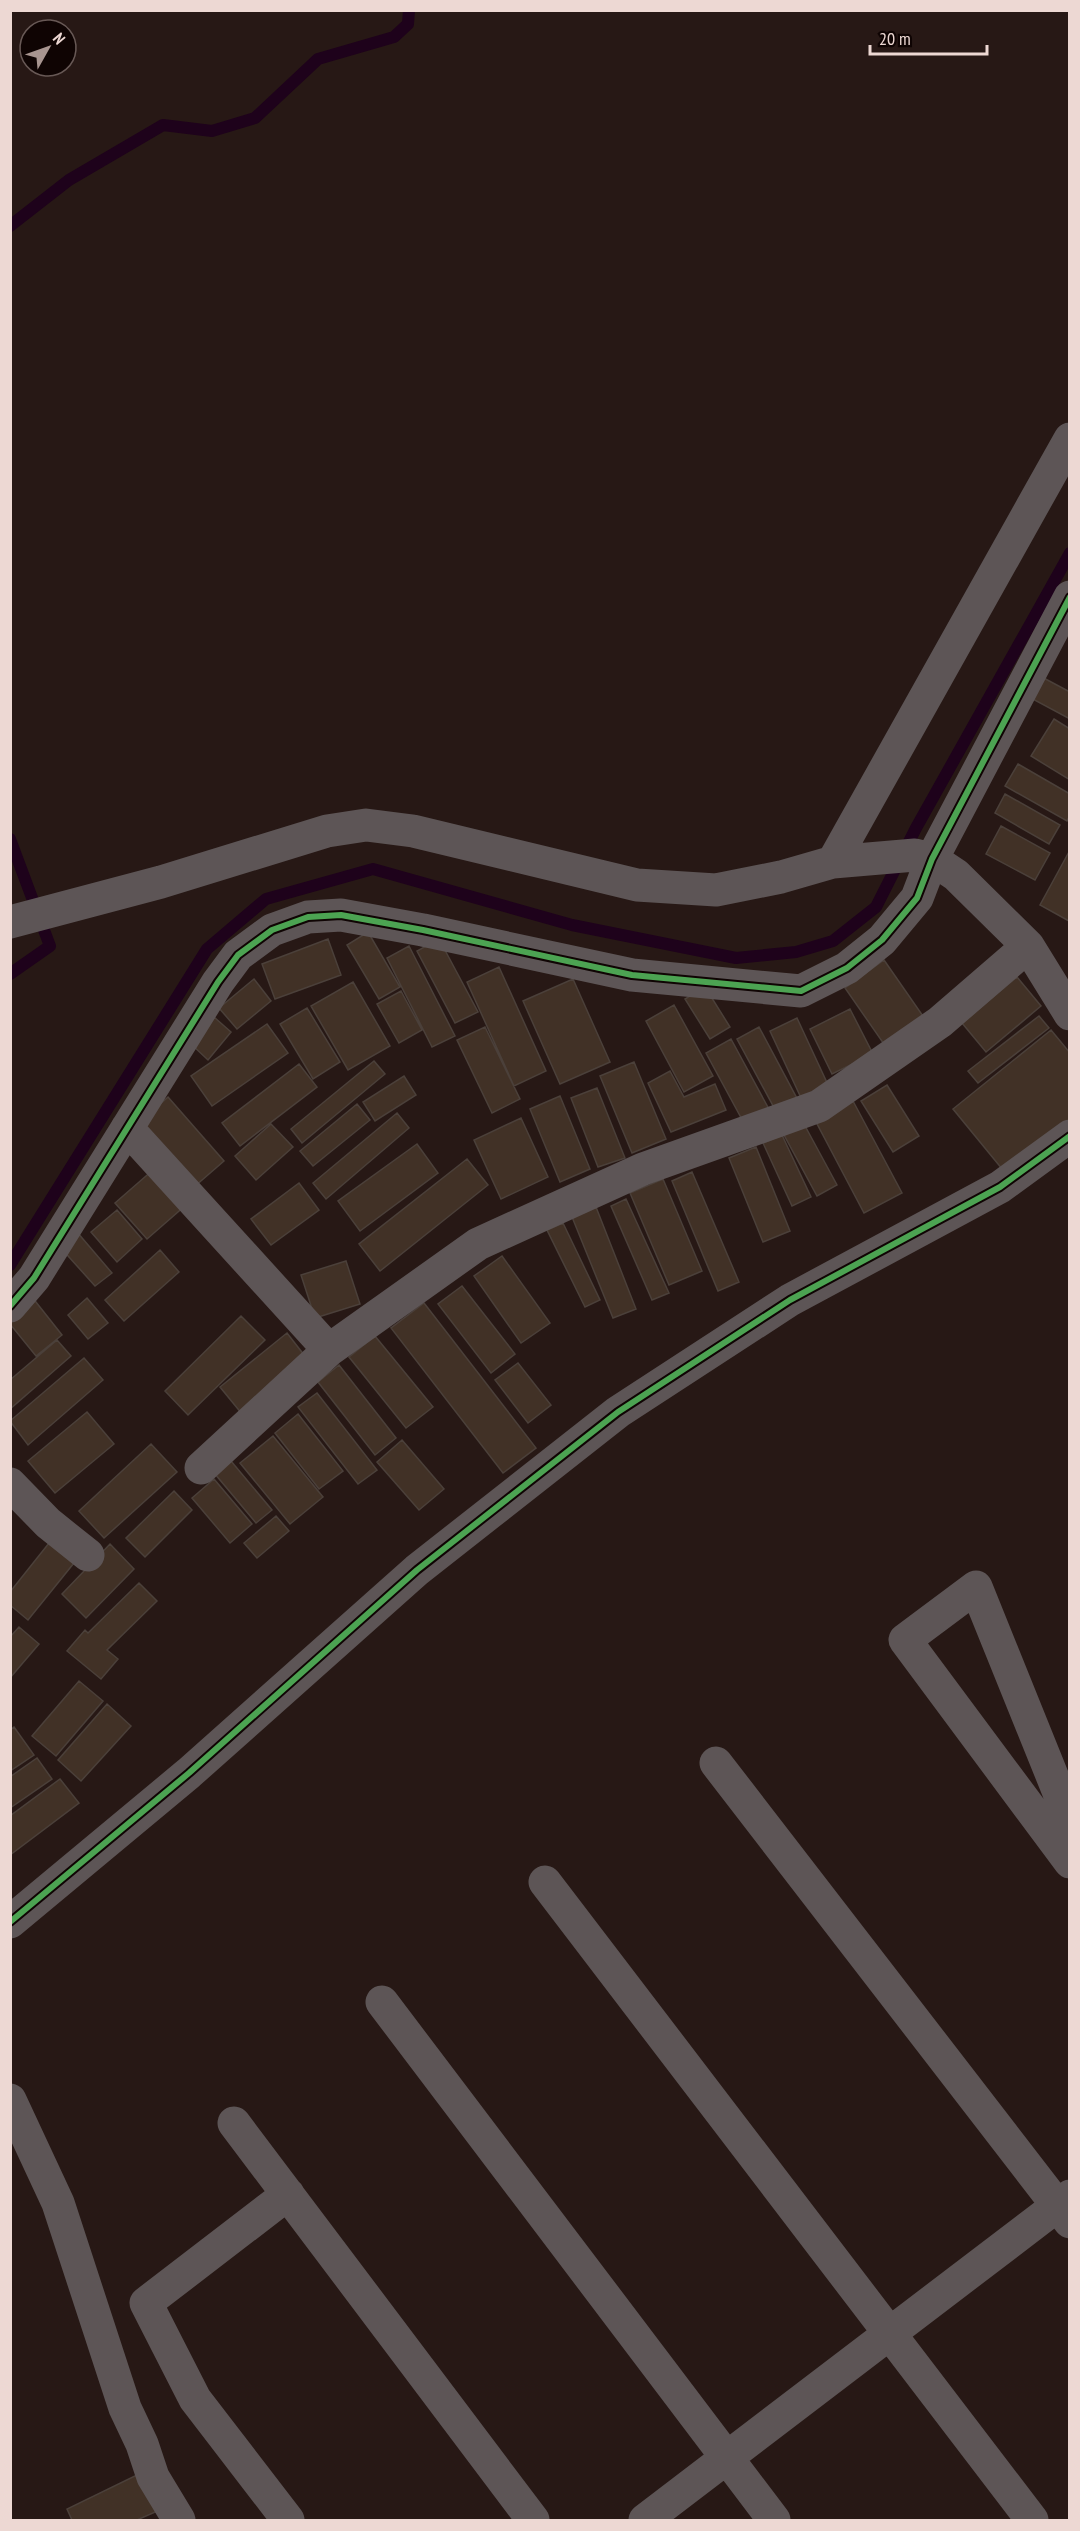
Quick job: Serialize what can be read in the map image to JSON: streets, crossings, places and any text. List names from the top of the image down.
{
  "scale_bar": "20 m",
  "north": "top right"
}
